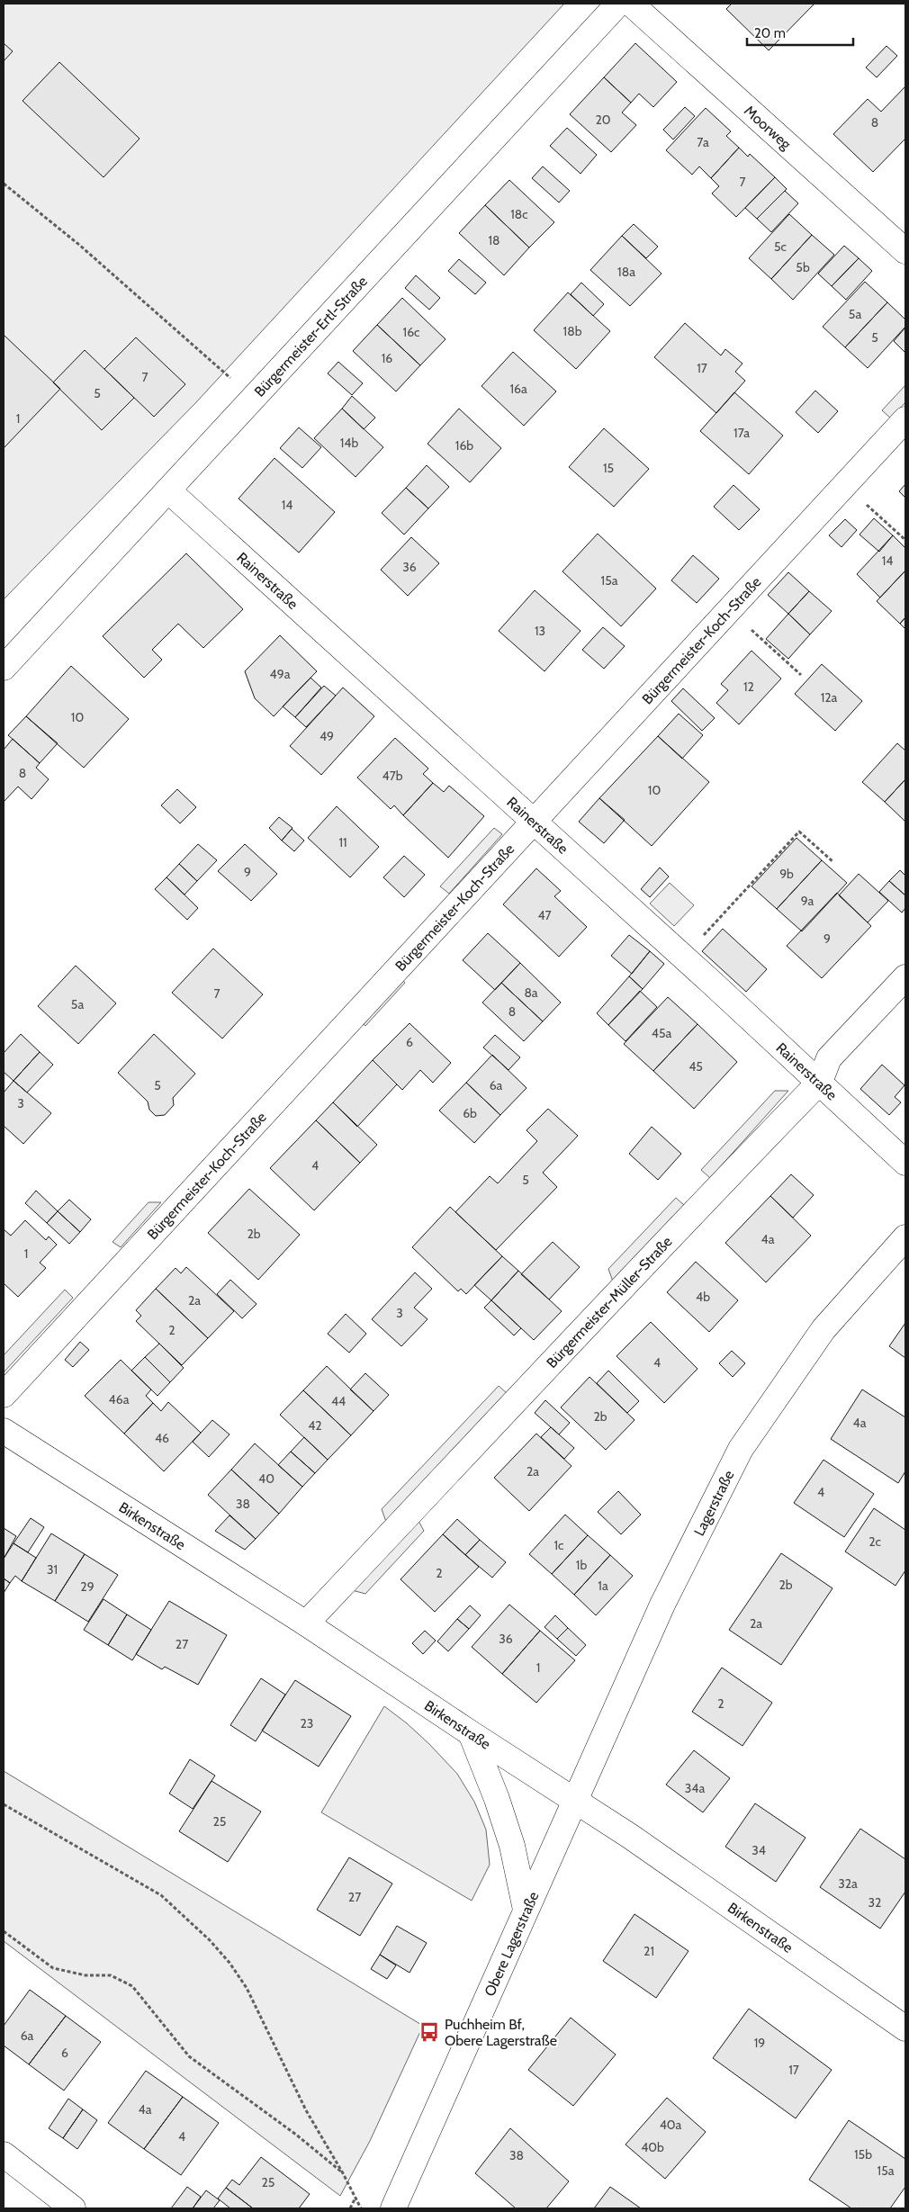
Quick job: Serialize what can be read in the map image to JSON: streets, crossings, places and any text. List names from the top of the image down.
{
  "streets": {
    "street": [
      "Moorweg",
      "Bürgermeister-Ertl-Straße",
      "Rainerstraße",
      "Bürgermeister-Koch-Straße",
      "Bürgermeister-Müller-Straße",
      "Lagerstraße",
      "Birkenstraße",
      "Obere Lagerstraße"
    ]
  },
  "crossings": [
    ["Bürgermeister-Ertl-Straße", "Rainerstraße"],
    ["Rainerstraße", "Bürgermeister-Koch-Straße"],
    ["Rainerstraße", "Bürgermeister-Müller-Straße"],
    ["Bürgermeister-Müller-Straße", "Birkenstraße"],
    ["Lagerstraße", "Birkenstraße"],
    ["Lagerstraße", "Obere Lagerstraße"],
    ["Birkenstraße", "Obere Lagerstraße"]
  ],
  "places": {
    "bus stop": ["Puchheim Bf, Obere Lagerstraße"]
  },
  "house_numbers": [
    "20",
    "8",
    "7a",
    "7",
    "18c",
    "18",
    "5c",
    "5b",
    "18a",
    "5a",
    "18b",
    "16c",
    "5",
    "16",
    "17",
    "7",
    "16a",
    "5",
    "1",
    "17a",
    "14b",
    "16b",
    "15",
    "14",
    "14",
    "36",
    "15a",
    "13",
    "49a",
    "12",
    "12a",
    "10",
    "49",
    "8",
    "47b",
    "10",
    "11",
    "9",
    "9b",
    "9a",
    "47",
    "9",
    "8a",
    "7",
    "5a",
    "8",
    "45a",
    "6",
    "45",
    "5",
    "6a",
    "3",
    "6b",
    "4",
    "5",
    "2b",
    "4a",
    "1",
    "4b",
    "2a",
    "3",
    "2",
    "4",
    "46a",
    "44",
    "2b",
    "4a",
    "42",
    "46",
    "2a",
    "40",
    "4",
    "38",
    "2c",
    "1c",
    "1b",
    "31",
    "2",
    "2b",
    "1a",
    "29",
    "2a",
    "36",
    "27",
    "1",
    "2",
    "23",
    "34a",
    "25",
    "34",
    "32a",
    "27",
    "32",
    "21",
    "6a",
    "19",
    "6",
    "17",
    "4a",
    "40a",
    "4",
    "40b",
    "15b",
    "38",
    "15a",
    "25"
  ],
  "scale_bar": "20 m"
}
